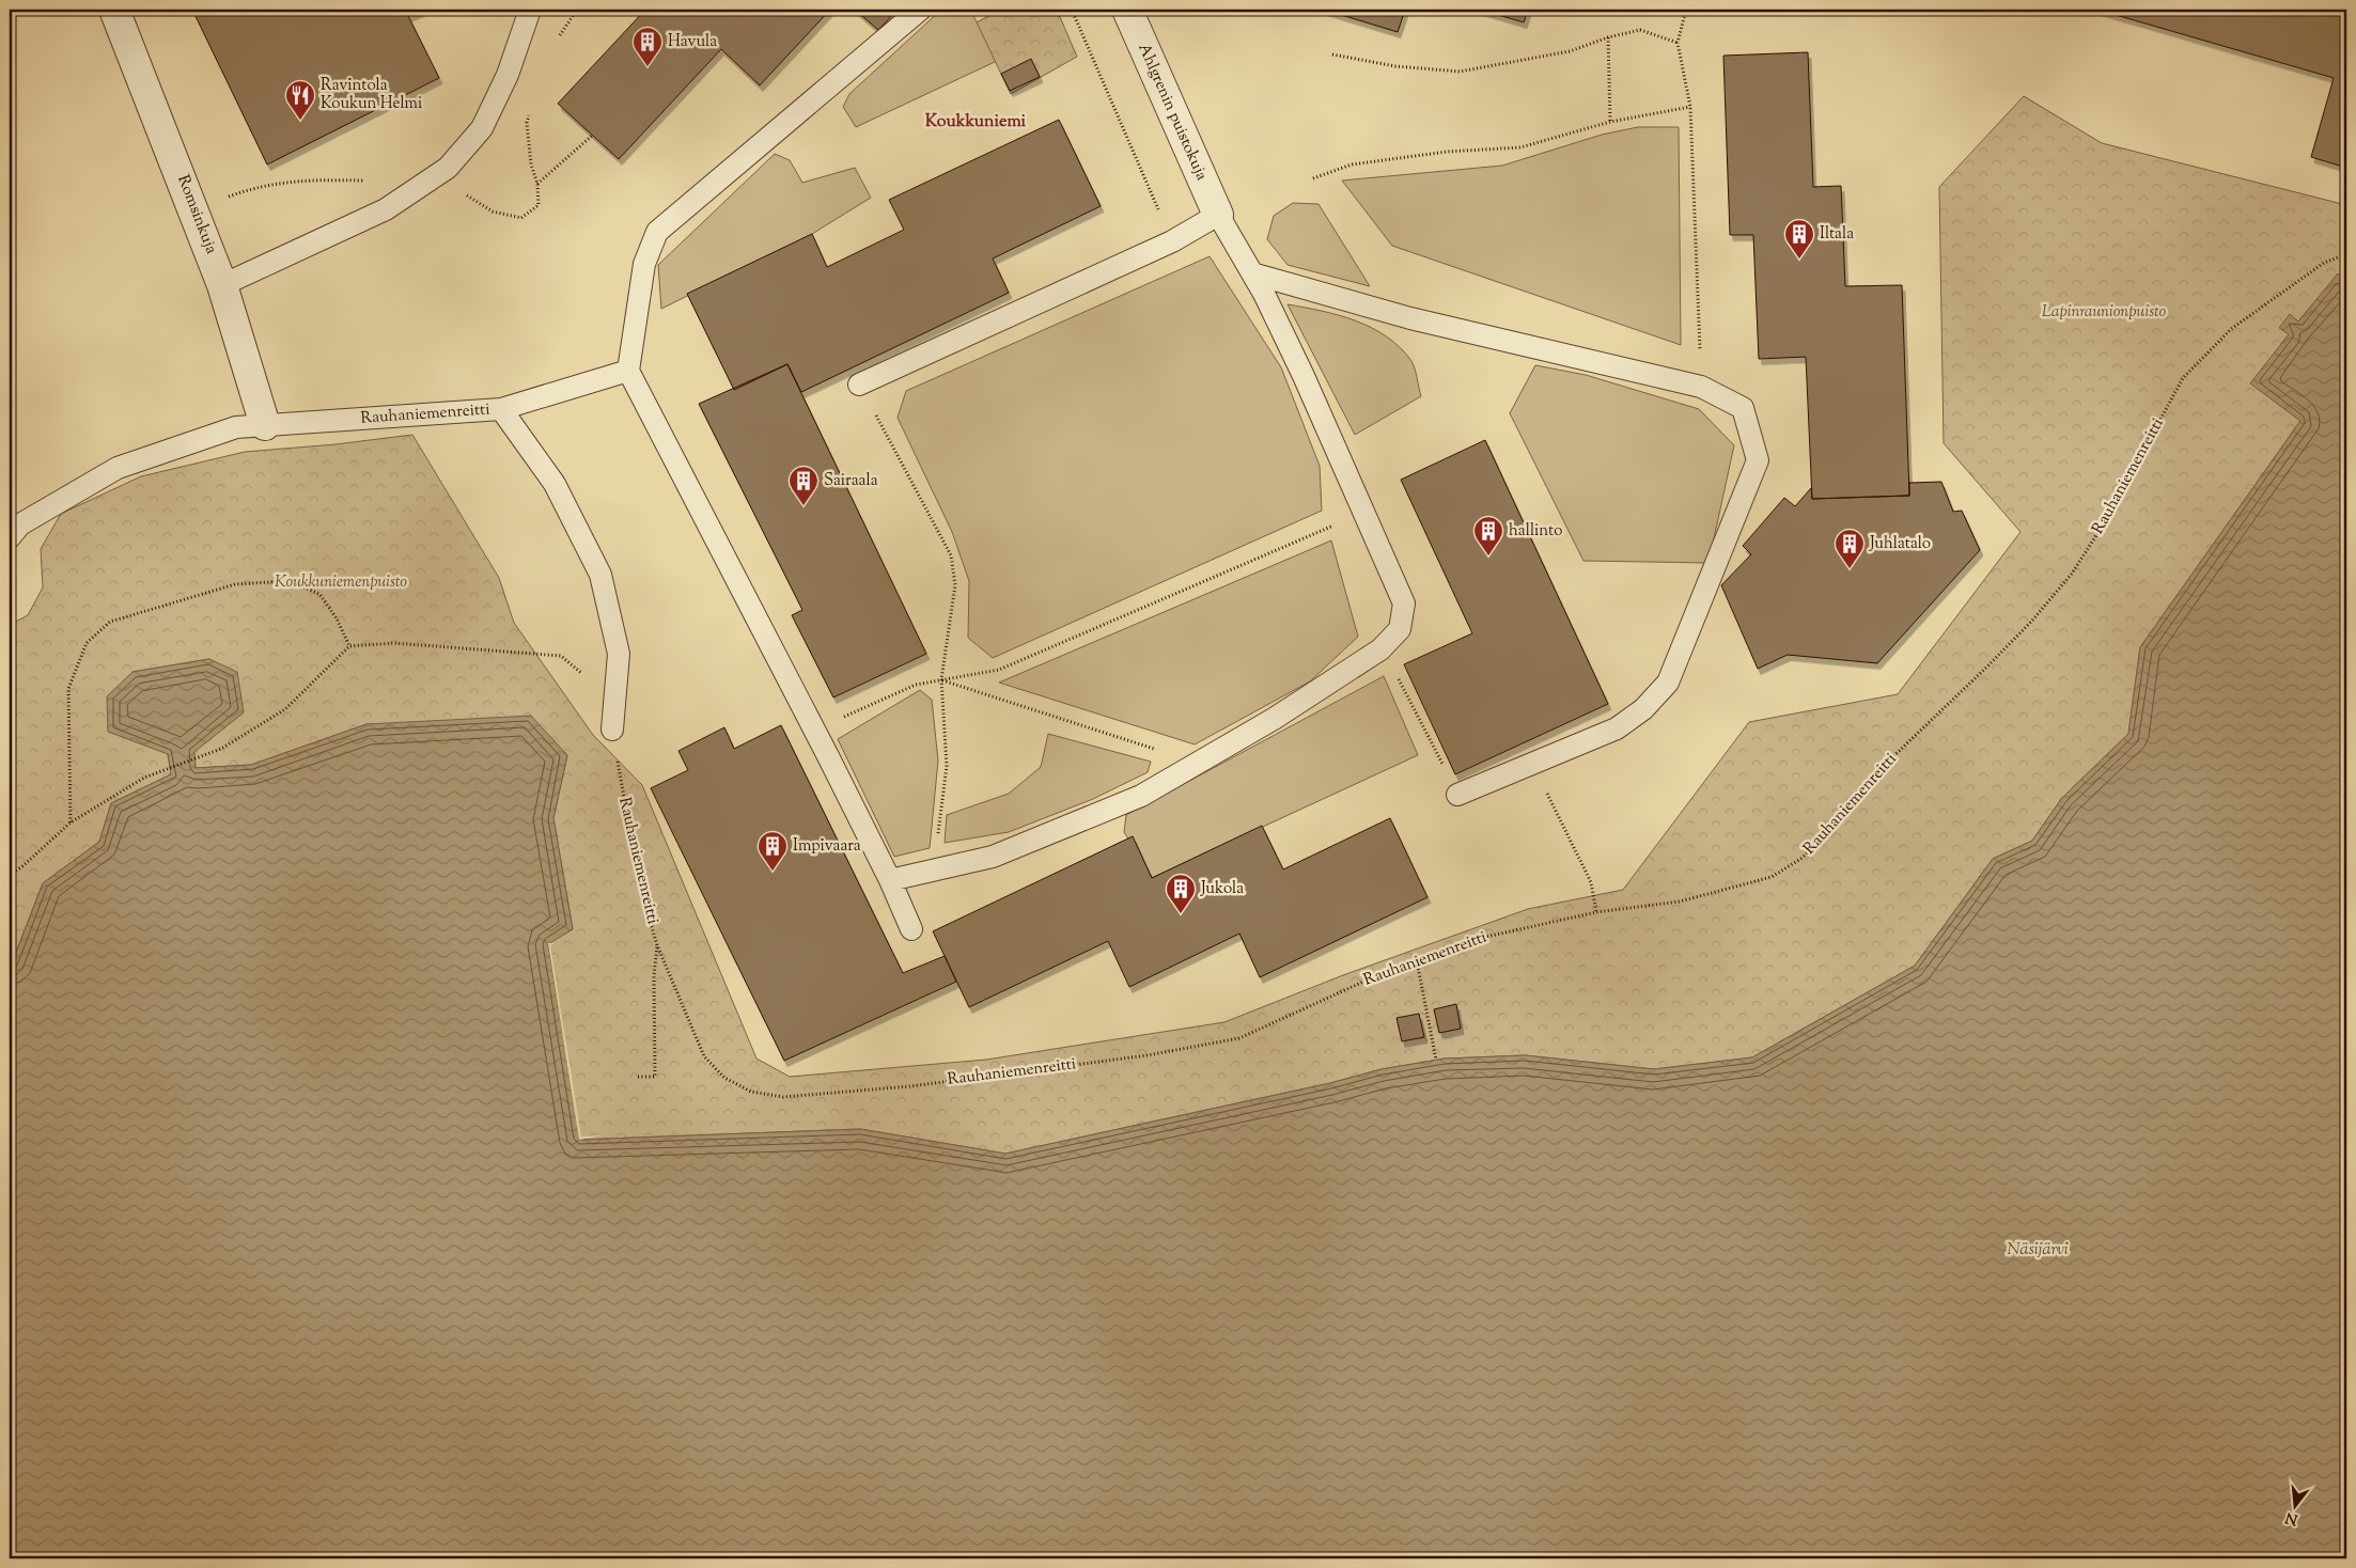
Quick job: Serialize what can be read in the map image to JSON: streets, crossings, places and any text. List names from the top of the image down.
{
  "streets": {
    "street": ["Ahlgrenin puistokuja", "Romsinkuja"],
    "lane": ["Rauhaniemenreitti"]
  },
  "crossings": [
    ["Romsinkuja", "Rauhaniemenreitti"]
  ],
  "districts": ["Koukkuniemi"],
  "water": ["Näsijärvi"],
  "parks": ["Lapinraunionpuisto", "Koukkuniemenpuisto"],
  "places": {
    "building": [
      "Havula",
      "Iltala",
      "Sairaala",
      "hallinto",
      "Juhlatalo",
      "Impivaara",
      "Jukola"
    ],
    "restaurant": ["Ravintola Koukun Helmi"]
  },
  "north": "bottom"
}
